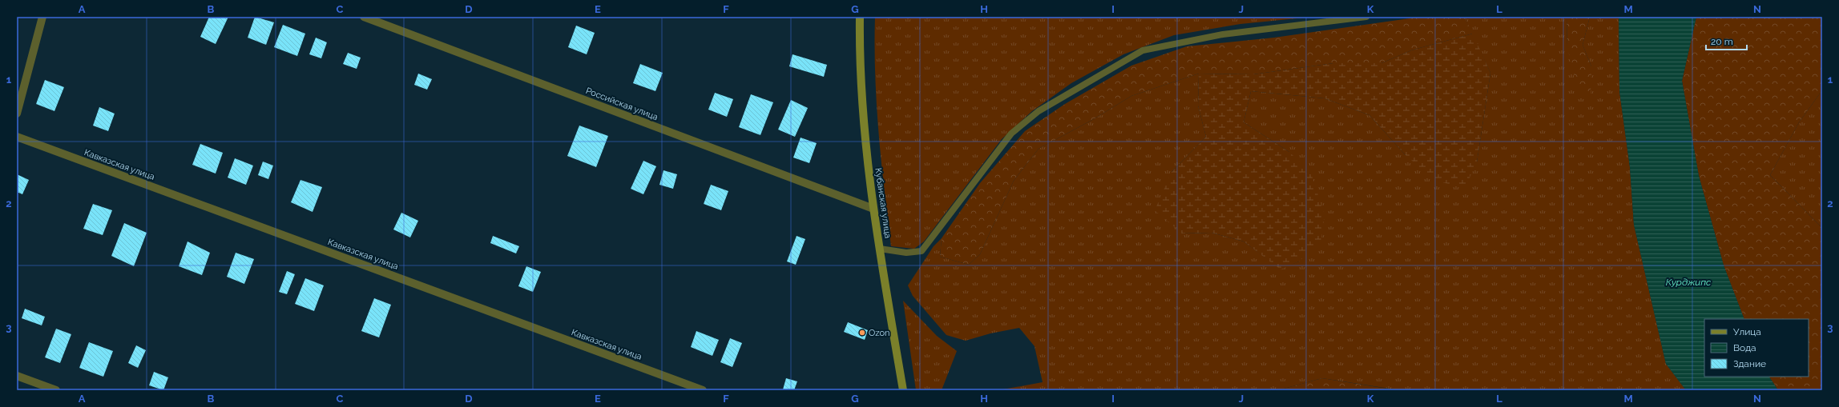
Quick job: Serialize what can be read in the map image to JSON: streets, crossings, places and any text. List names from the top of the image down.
{
  "streets": {
    "main road": ["Кубанская улица"],
    "street": ["Российская улица", "Кавказская улица"]
  },
  "crossings": [
    ["Российская улица", "Кубанская улица"]
  ],
  "water": ["Курджипс"],
  "places": ["Ozon"],
  "legend": ["Улица", "Вода", "Здание"],
  "scale_bar": "20 m",
  "grid": {
    "columns": [
      "A",
      "B",
      "C",
      "D",
      "E",
      "F",
      "G",
      "H",
      "I",
      "J",
      "K",
      "L",
      "M",
      "N"
    ],
    "rows": ["1", "2", "3"]
  }
}
